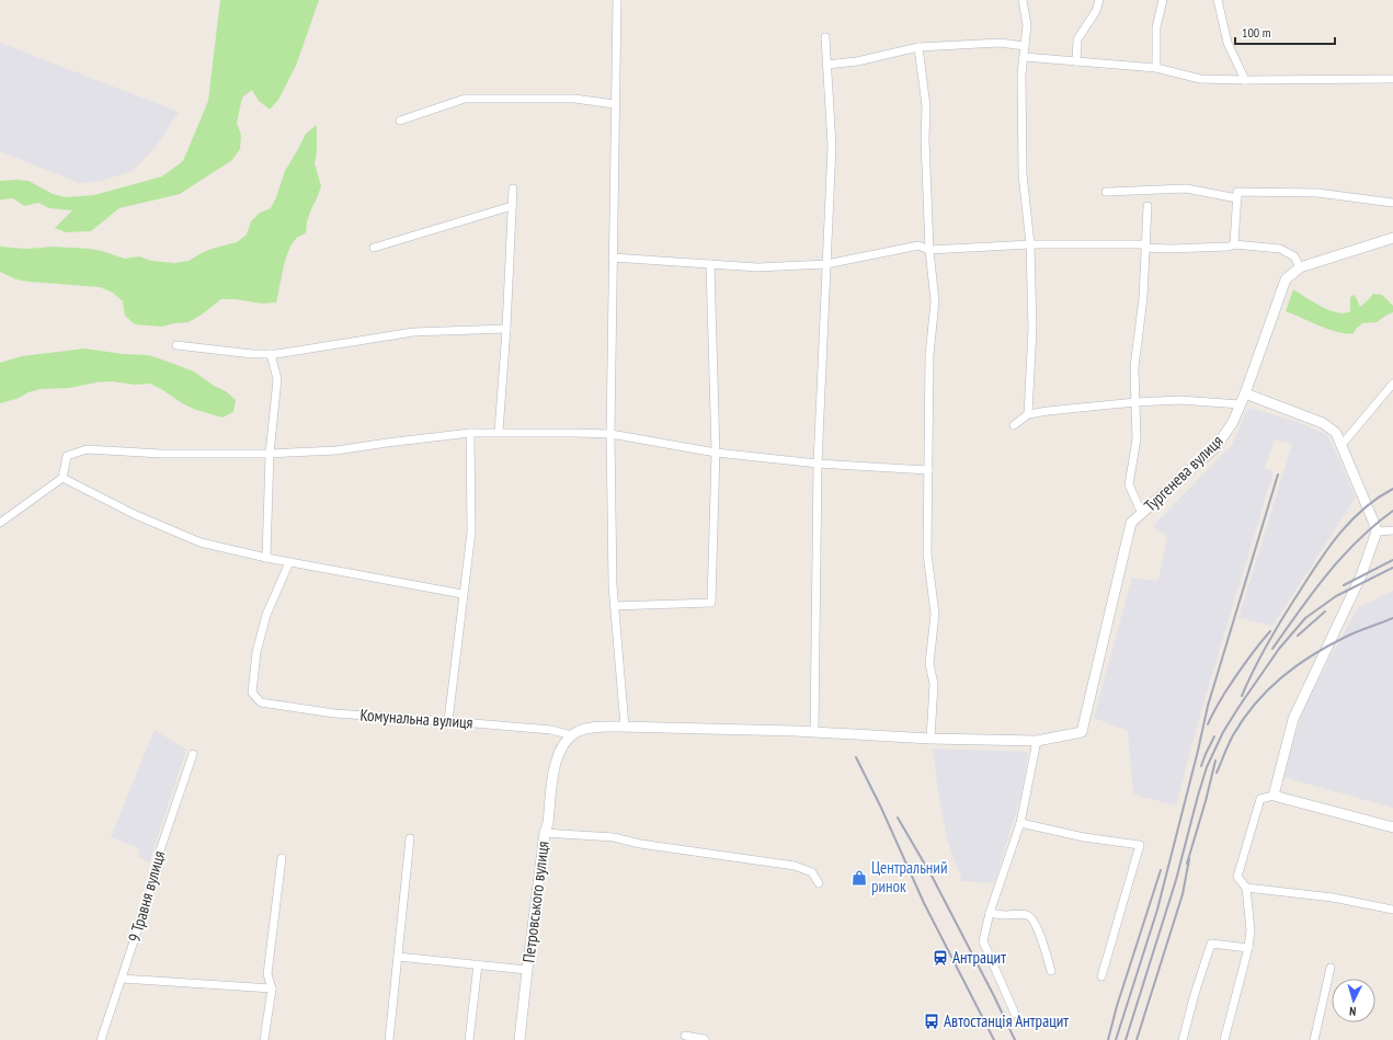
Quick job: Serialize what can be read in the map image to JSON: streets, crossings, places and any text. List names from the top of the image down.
{
  "streets": {
    "street": [
      "Тургенева вулиця",
      "Комунальна вулиця",
      "9 Травня вулиця",
      "Петровського вулиця"
    ]
  },
  "crossings": [
    ["Комунальна вулиця", "Петровського вулиця"]
  ],
  "places": {
    "shop": ["Центральний ринок"],
    "station": ["Антрацит"],
    "bus stop": ["Автостанція Антрацит"]
  },
  "scale_bar": "100 m",
  "north": "bottom"
}
